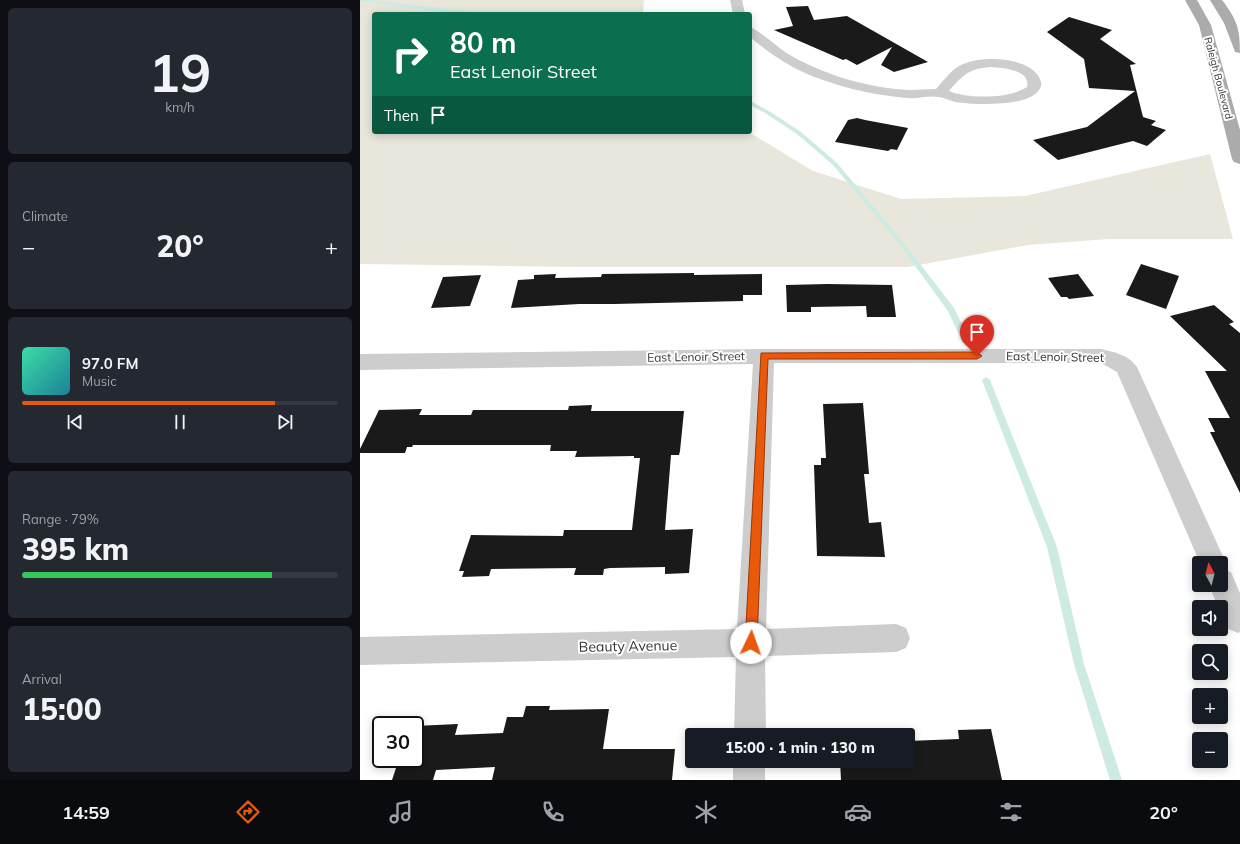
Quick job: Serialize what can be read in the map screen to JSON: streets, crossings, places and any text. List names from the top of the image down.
{
  "streets": {
    "main road": ["Raleigh Boulevard"],
    "street": ["East Lenoir Street", "Beauty Avenue"]
  },
  "north": "top",
  "page": {
    "tile": [
      ["19", "km/h"],
      "Climate",
      ["Range · 79%", "395 km"],
      ["Arrival", "15:00"]
    ],
    "turn": ["80 m", "East Lenoir Street"],
    "then": "Then",
    "heat": ["−", "20°", "+"],
    "song": ["97.0 FM", "Music"],
    "map_buttons": ["+", "−"],
    "limit": "30",
    "trip": "15:00 · 1 min · 130 m",
    "tabs": ["14:59", "20°"]
  }
}
